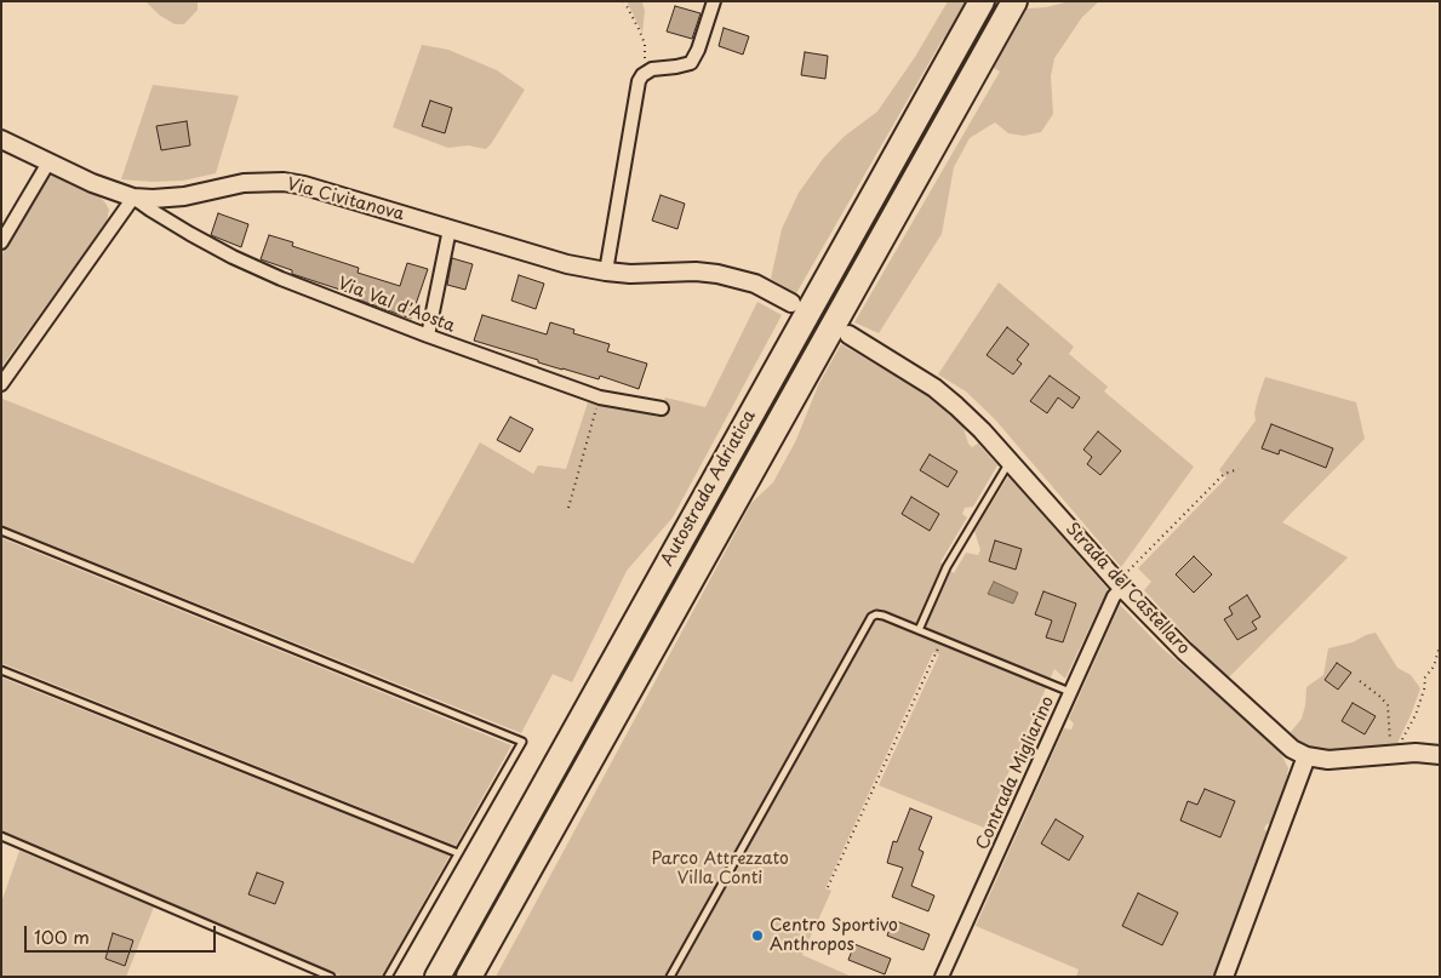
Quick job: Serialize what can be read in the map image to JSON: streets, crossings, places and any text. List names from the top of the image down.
{
  "streets": {
    "highway": ["Autostrada Adriatica"],
    "street": [
      "Via Civitanova",
      "Via Val d'Aosta",
      "Strada del Castellaro",
      "Contrada Migliarino"
    ]
  },
  "crossings": [
    ["Via Civitanova", "Via Val d'Aosta"],
    ["Strada del Castellaro", "Contrada Migliarino"]
  ],
  "parks": ["Parco Attrezzato Villa Conti"],
  "places": ["Centro Sportivo Anthropos"],
  "scale_bar": "100 m"
}
